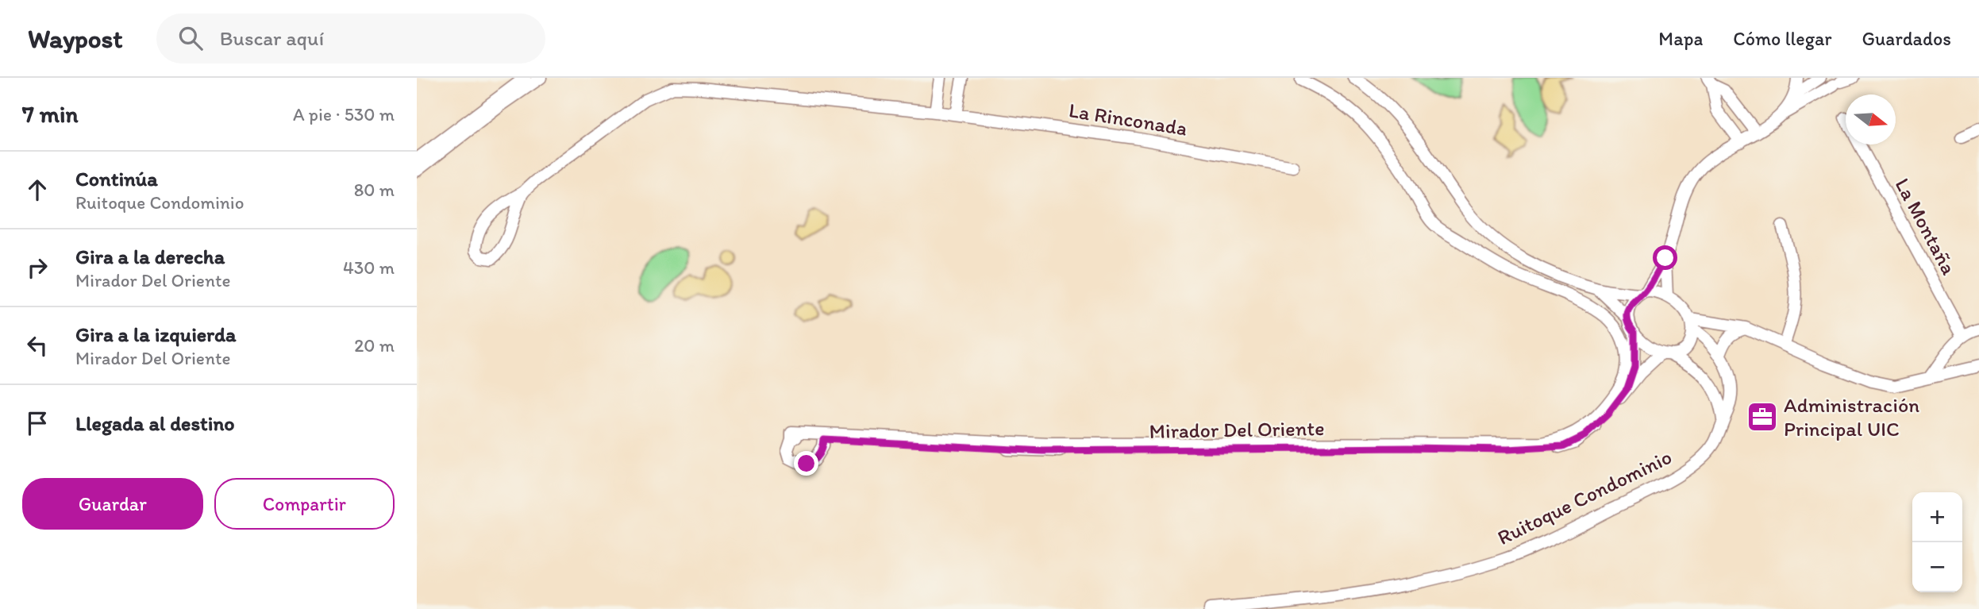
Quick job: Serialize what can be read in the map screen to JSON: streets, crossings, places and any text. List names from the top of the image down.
{
  "streets": {
    "street": [
      "La Rinconada",
      "La Montaña",
      "Mirador Del Oriente",
      "Ruitoque Condominio"
    ]
  },
  "places": {
    "office": ["Administración Principal UIC"]
  },
  "north": "right",
  "page": {
    "header": "Waypost",
    "search": "Buscar aquí",
    "nav": ["Mapa", "Cómo llegar", "Guardados"],
    "heading": ["7 min", "A pie · 530 m"],
    "list": [
      ["Continúa", "Ruitoque Condominio", "80 m"],
      ["Gira a la derecha", "Mirador Del Oriente", "430 m"],
      ["Gira a la izquierda", "Mirador Del Oriente", "20 m"],
      "Llegada al destino"
    ],
    "buttons": ["Guardar", "Compartir"],
    "map_buttons": ["+", "−"]
  }
}
